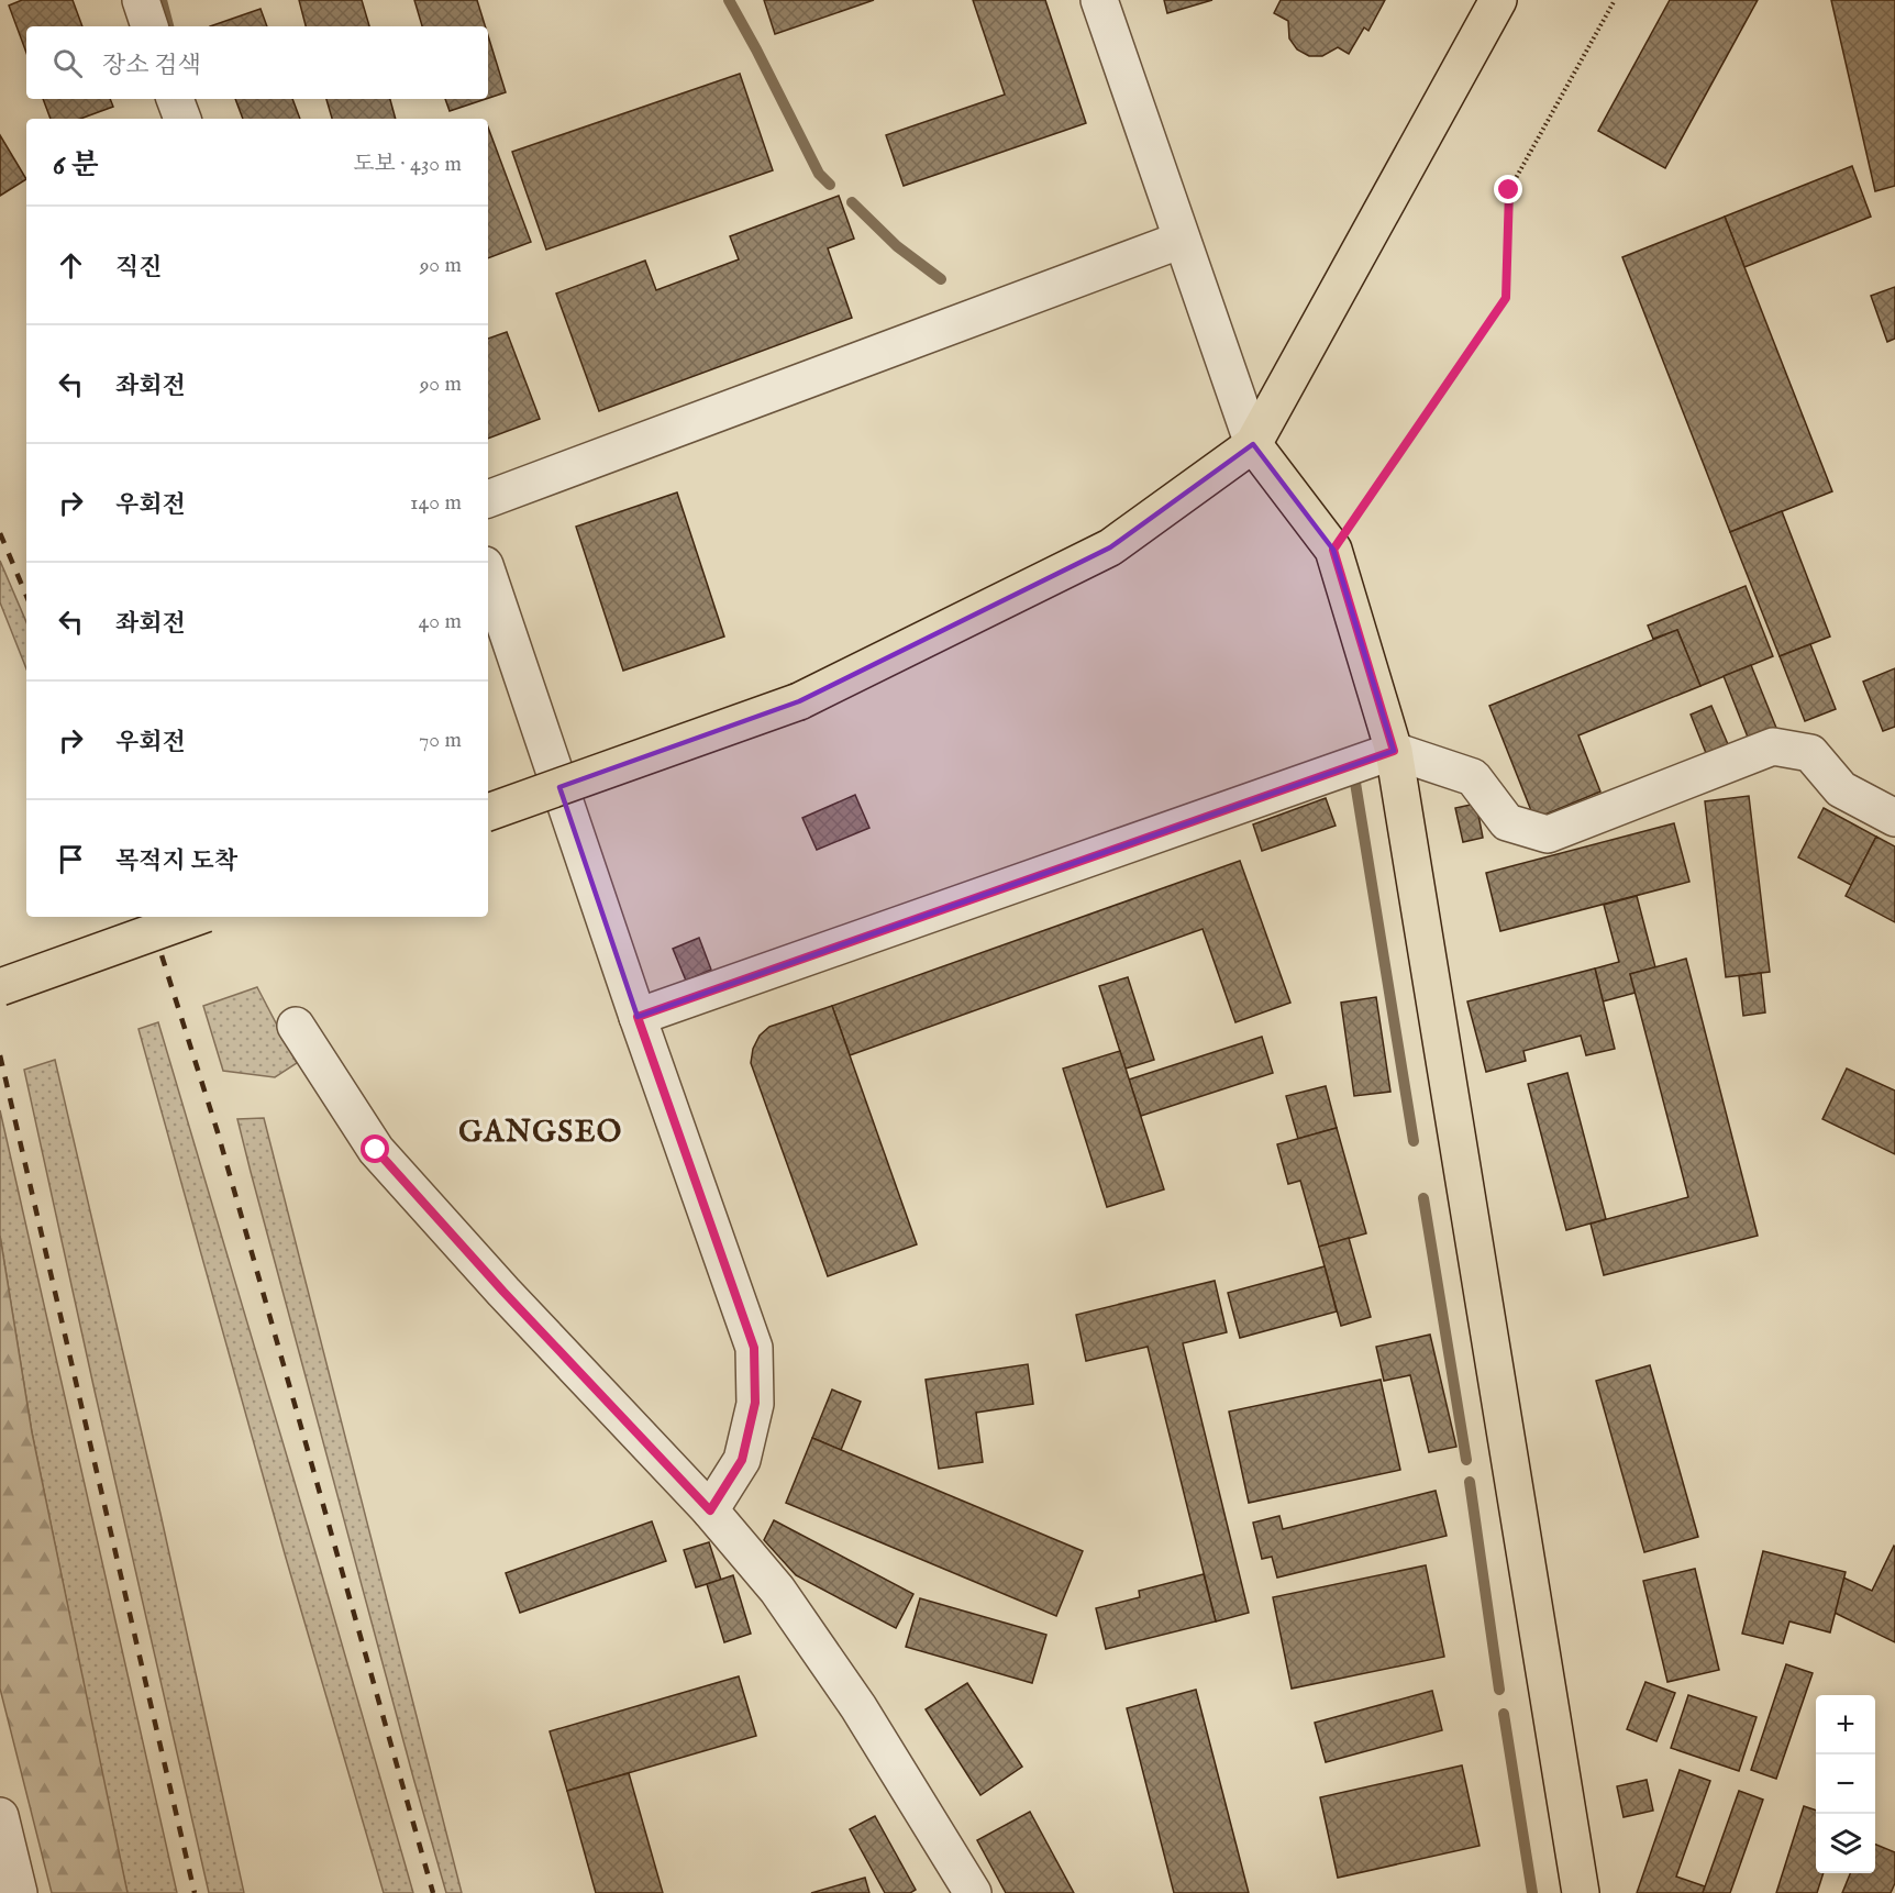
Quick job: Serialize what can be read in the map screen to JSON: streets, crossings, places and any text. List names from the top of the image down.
{
  "districts": ["GANGSEO"],
  "page": {
    "search": "장소 검색",
    "heading": ["6 분", "도보 · 430 m"],
    "list": [
      ["직진", "90 m"],
      ["좌회전", "90 m"],
      ["우회전", "140 m"],
      ["좌회전", "40 m"],
      ["우회전", "70 m"],
      "목적지 도착"
    ],
    "map_buttons": ["+", "−"]
  }
}
